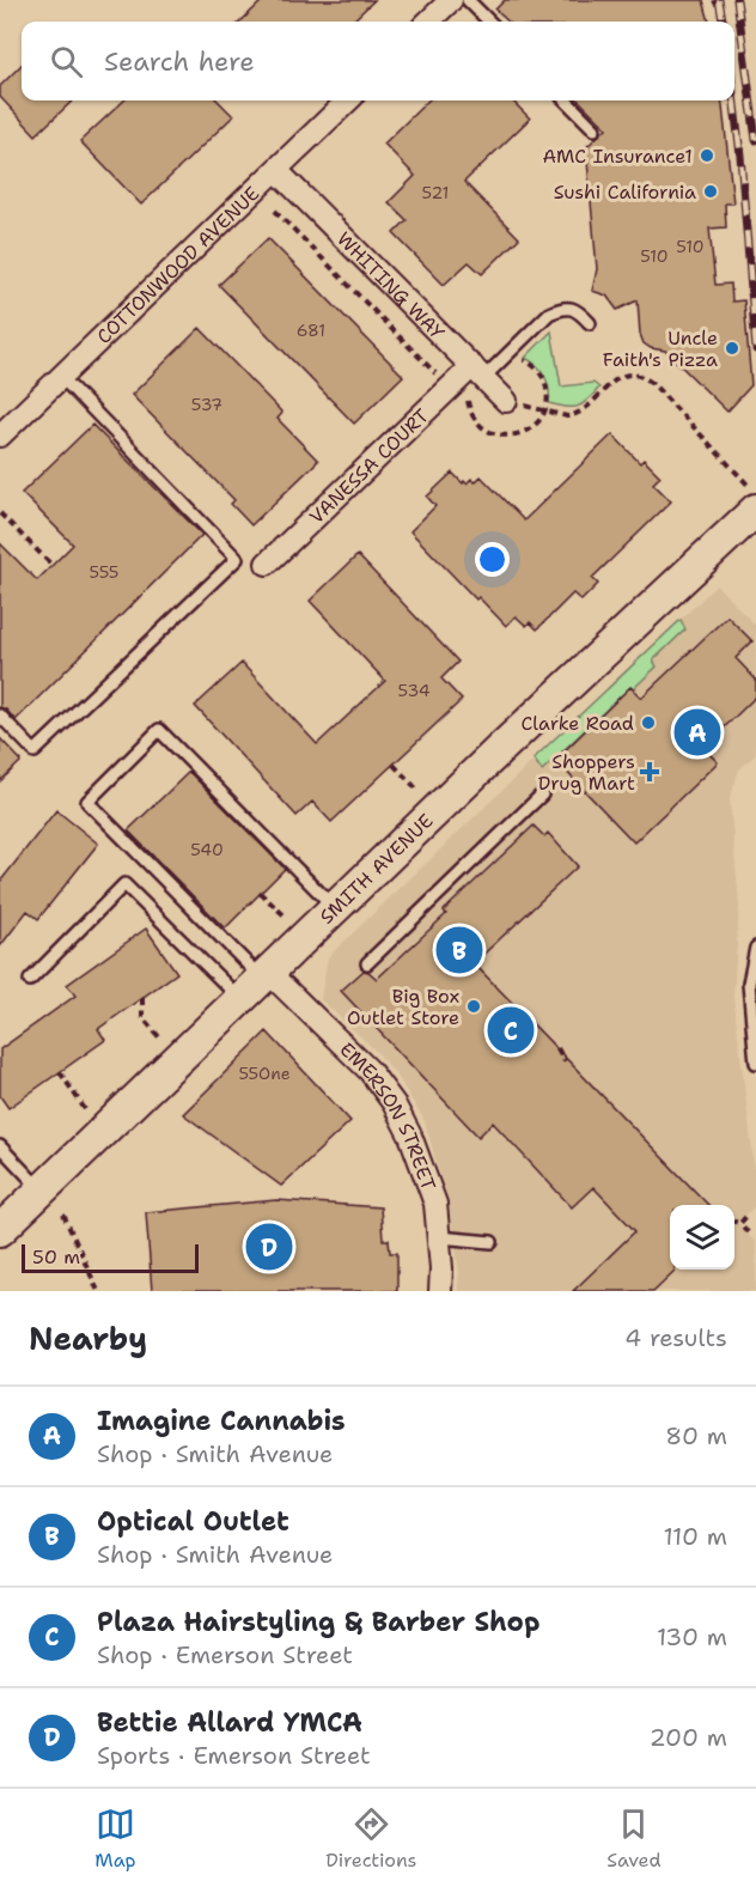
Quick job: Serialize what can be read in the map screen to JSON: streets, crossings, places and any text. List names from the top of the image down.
{
  "streets": {
    "street": [
      "COTTONWOOD AVENUE",
      "WHITING WAY",
      "VANESSA COURT",
      "SMITH AVENUE",
      "EMERSON STREET"
    ]
  },
  "crossings": [
    ["COTTONWOOD AVENUE", "WHITING WAY"],
    ["WHITING WAY", "VANESSA COURT"],
    ["SMITH AVENUE", "EMERSON STREET"]
  ],
  "places": {
    "other": [
      "AMC Insurance1",
      "Sushi California",
      "Uncle Faith's Pizza",
      "Clarke Road",
      "Big Box Outlet Store"
    ],
    "health": ["Shoppers Drug Mart"]
  },
  "house_numbers": [
    "521",
    "510",
    "510",
    "681",
    "537",
    "555",
    "534",
    "540",
    "55One"
  ],
  "scale_bar": "50 m",
  "page": {
    "search": "Search here",
    "pins": [
      "A",
      "B",
      "C",
      "D"
    ],
    "scale": "50 m",
    "heading": ["Nearby", "4 results"],
    "list": [
      {
        "mark": "A",
        "name": "Imagine Cannabis",
        "note": "Shop · Smith Avenue",
        "value": "80 m"
      },
      {
        "mark": "B",
        "name": "Optical Outlet",
        "note": "Shop · Smith Avenue",
        "value": "110 m"
      },
      {
        "mark": "C",
        "name": "Plaza Hairstyling & Barber Shop",
        "note": "Shop · Emerson Street",
        "value": "130 m"
      },
      {
        "mark": "D",
        "name": "Bettie Allard YMCA",
        "note": "Sports · Emerson Street",
        "value": "200 m"
      }
    ],
    "nav": ["Map", "Directions", "Saved"]
  }
}
